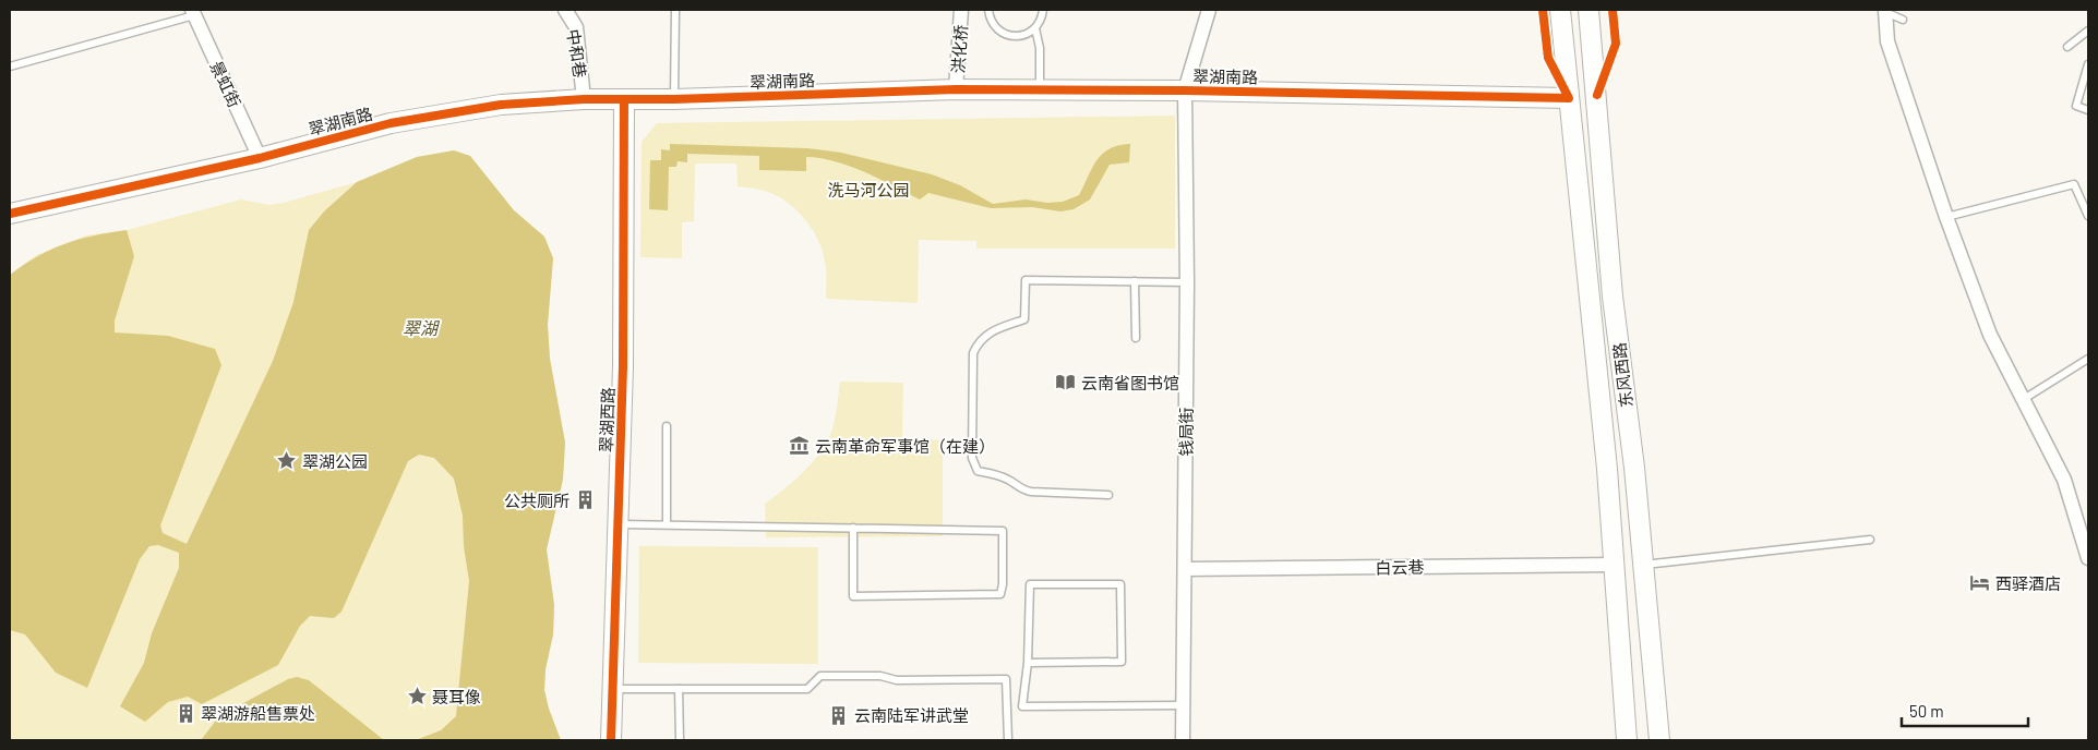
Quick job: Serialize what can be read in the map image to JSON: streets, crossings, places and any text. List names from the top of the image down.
{
  "streets": {
    "street": [
      "洪化桥",
      "中和巷",
      "翠湖南路",
      "景虹街",
      "东风西路",
      "翠湖西路",
      "钱局街",
      "白云巷"
    ]
  },
  "crossings": [
    ["洪化桥", "翠湖南路"],
    ["中和巷", "翠湖南路"],
    ["翠湖南路", "景虹街"],
    ["翠湖南路", "东风西路"],
    ["翠湖南路", "翠湖西路"],
    ["翠湖南路", "钱局街"],
    ["东风西路", "白云巷"],
    ["钱局街", "白云巷"]
  ],
  "water": ["翠湖"],
  "parks": ["洗马河公园"],
  "places": {
    "library": ["云南省图书馆"],
    "museum": ["云南革命军事馆（在建）"],
    "place": ["翠湖公园", "聂耳像"],
    "building": ["公共厕所", "翠湖游船售票处", "云南陆军讲武堂"],
    "hotel": ["西驿酒店"]
  },
  "scale_bar": "50 m"
}
